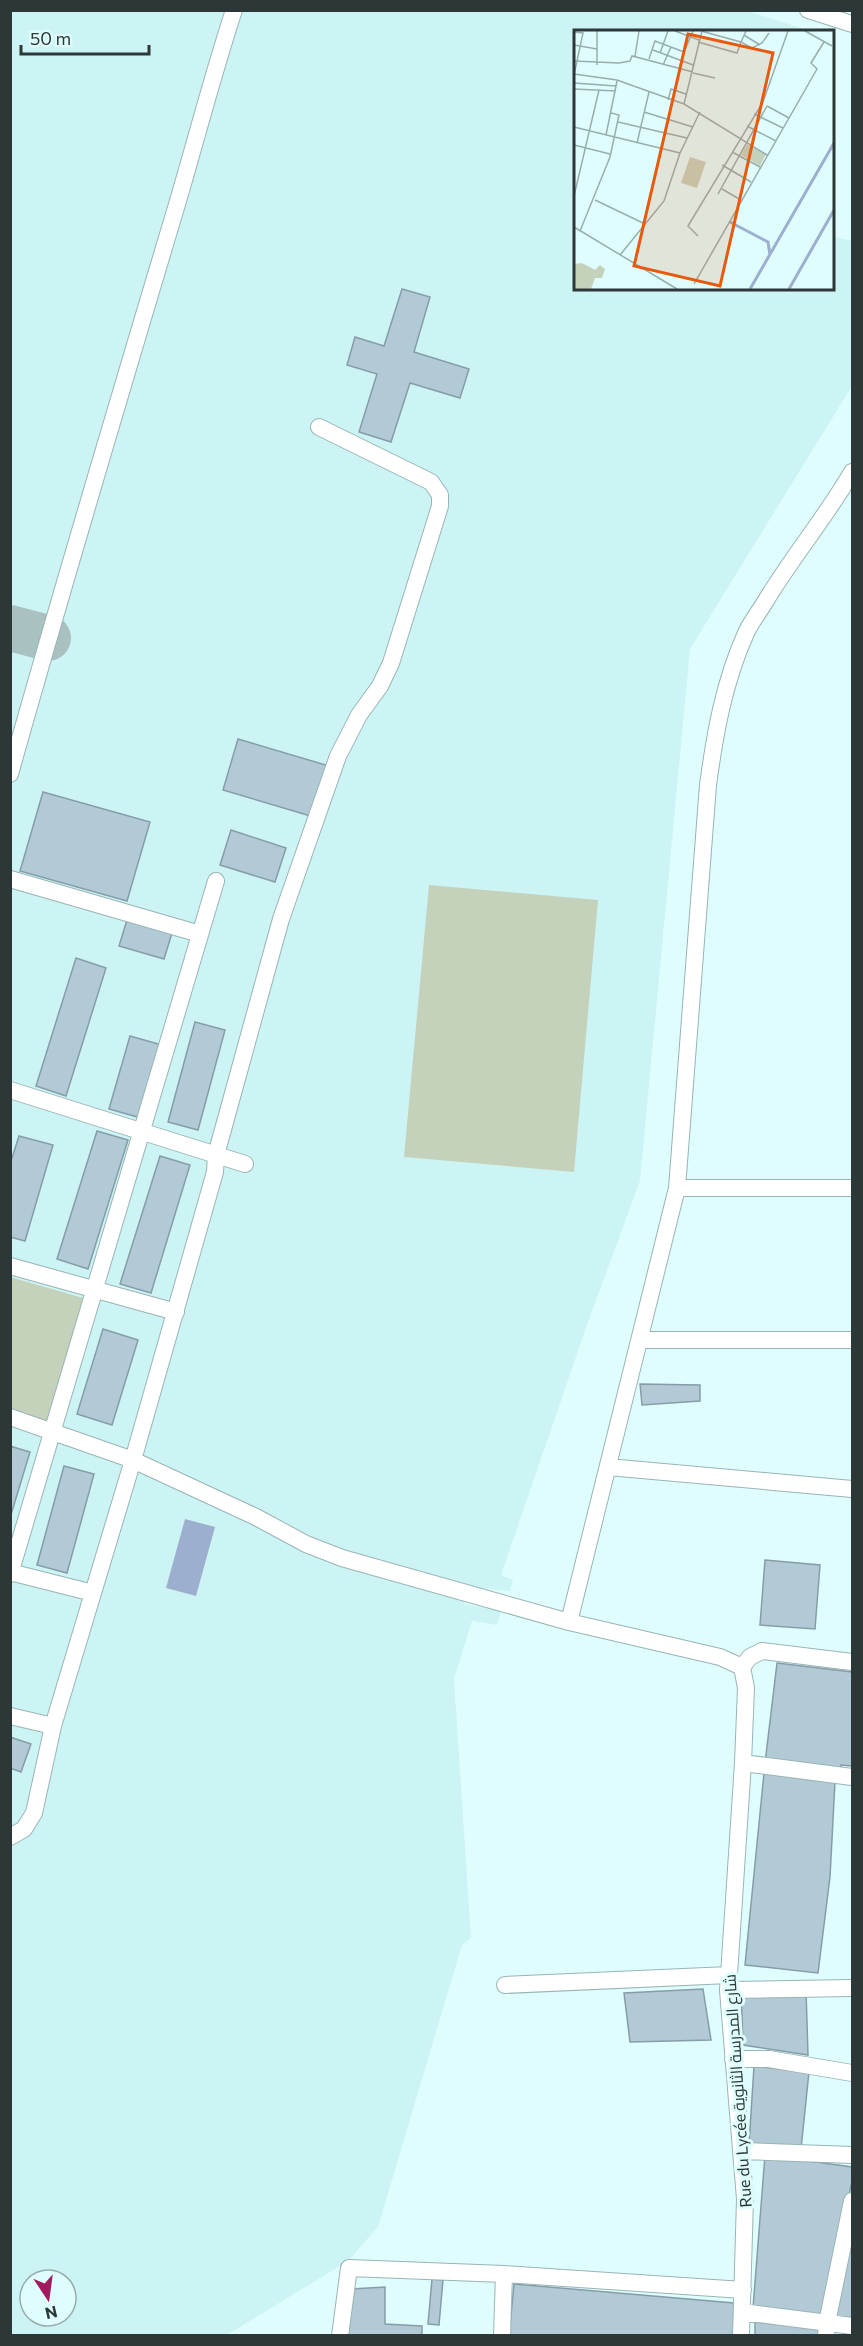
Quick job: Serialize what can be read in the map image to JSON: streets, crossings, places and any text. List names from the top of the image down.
{
  "streets": {
    "street": ["Rue du Lycée شارع المدرسة الثانوية"]
  },
  "scale_bar": "50 m",
  "north": "bottom"
}
